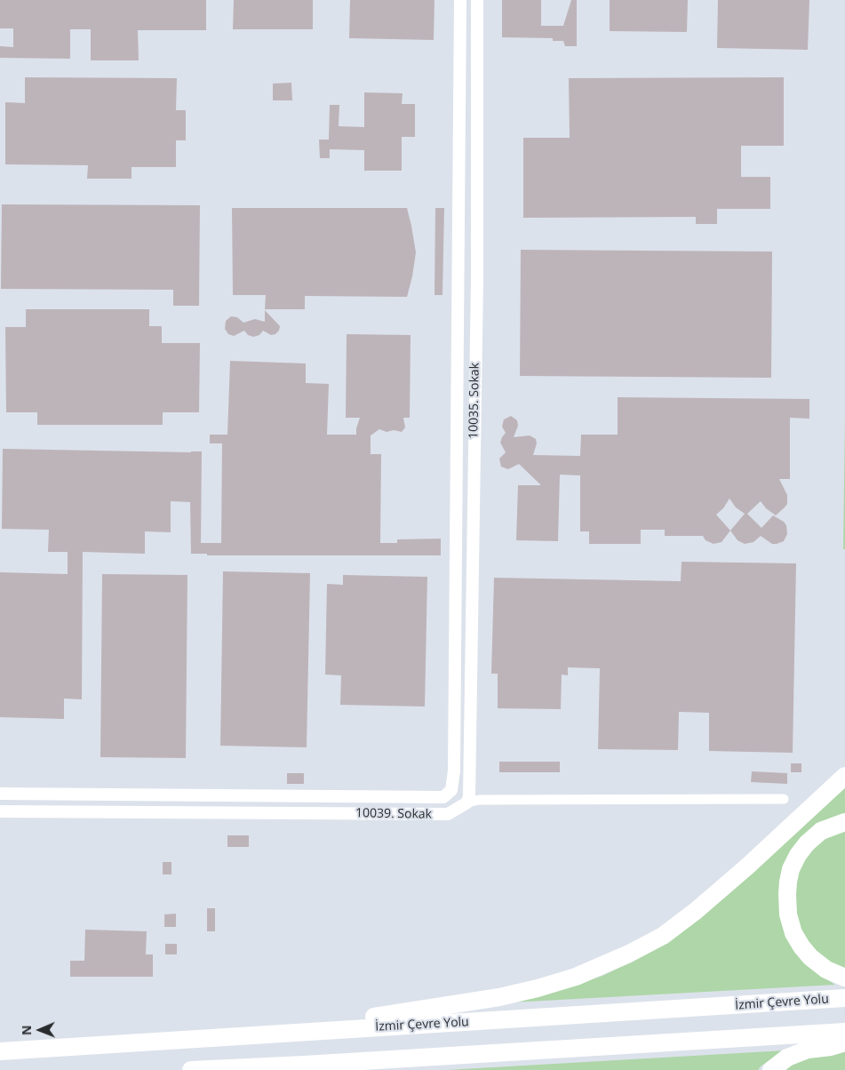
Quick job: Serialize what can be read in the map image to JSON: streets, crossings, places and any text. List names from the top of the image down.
{
  "streets": {
    "highway": ["İzmir Çevre Yolu"],
    "street": ["10035. Sokak", "10039. Sokak"]
  },
  "crossings": [
    ["10035. Sokak", "10039. Sokak"]
  ],
  "north": "left"
}
